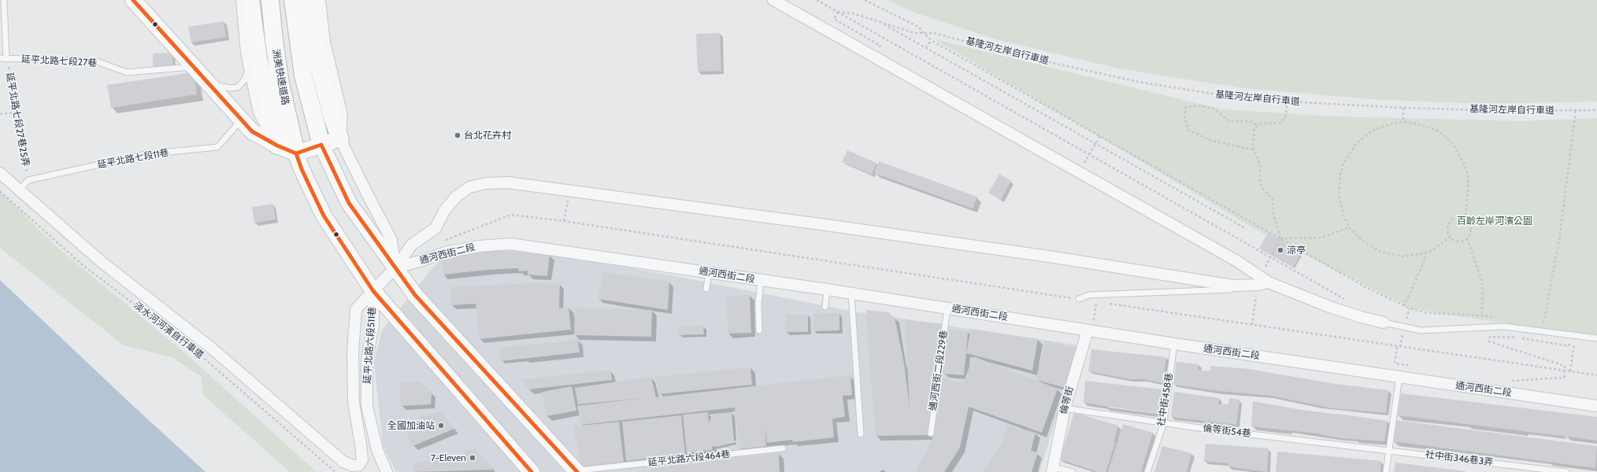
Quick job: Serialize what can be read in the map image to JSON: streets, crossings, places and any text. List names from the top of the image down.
{
  "streets": {
    "highway": ["洲美快速道路"],
    "street": ["通河西街二段", "延平北路六段511巷", "倫等街"],
    "lane": [
      "延平北路七段27巷",
      "延平北路七段11巷",
      "通河西街二段229巷",
      "社中街458巷",
      "倫等街54巷",
      "延平北路六段464巷",
      "社中街346巷3弄"
    ],
    "path": ["基隆河左岸自行車道", "延平北路七段27巷25弄", "淡水河河濱自行車道"]
  },
  "crossings": [
    ["延平北路七段27巷", "延平北路七段27巷25弄"],
    ["延平北路七段27巷25弄", "延平北路七段11巷"],
    ["通河西街二段", "通河西街二段229巷"],
    ["通河西街二段", "社中街458巷"],
    ["通河西街二段", "倫等街"],
    ["社中街458巷", "倫等街54巷"],
    ["倫等街", "倫等街54巷"],
    ["倫等街54巷", "社中街346巷3弄"]
  ],
  "parks": ["百齡左岸河濱公園"],
  "places": [
    "台北花卉村",
    "涼亭",
    "全國加油站",
    "7-Eleven"
  ]
}
